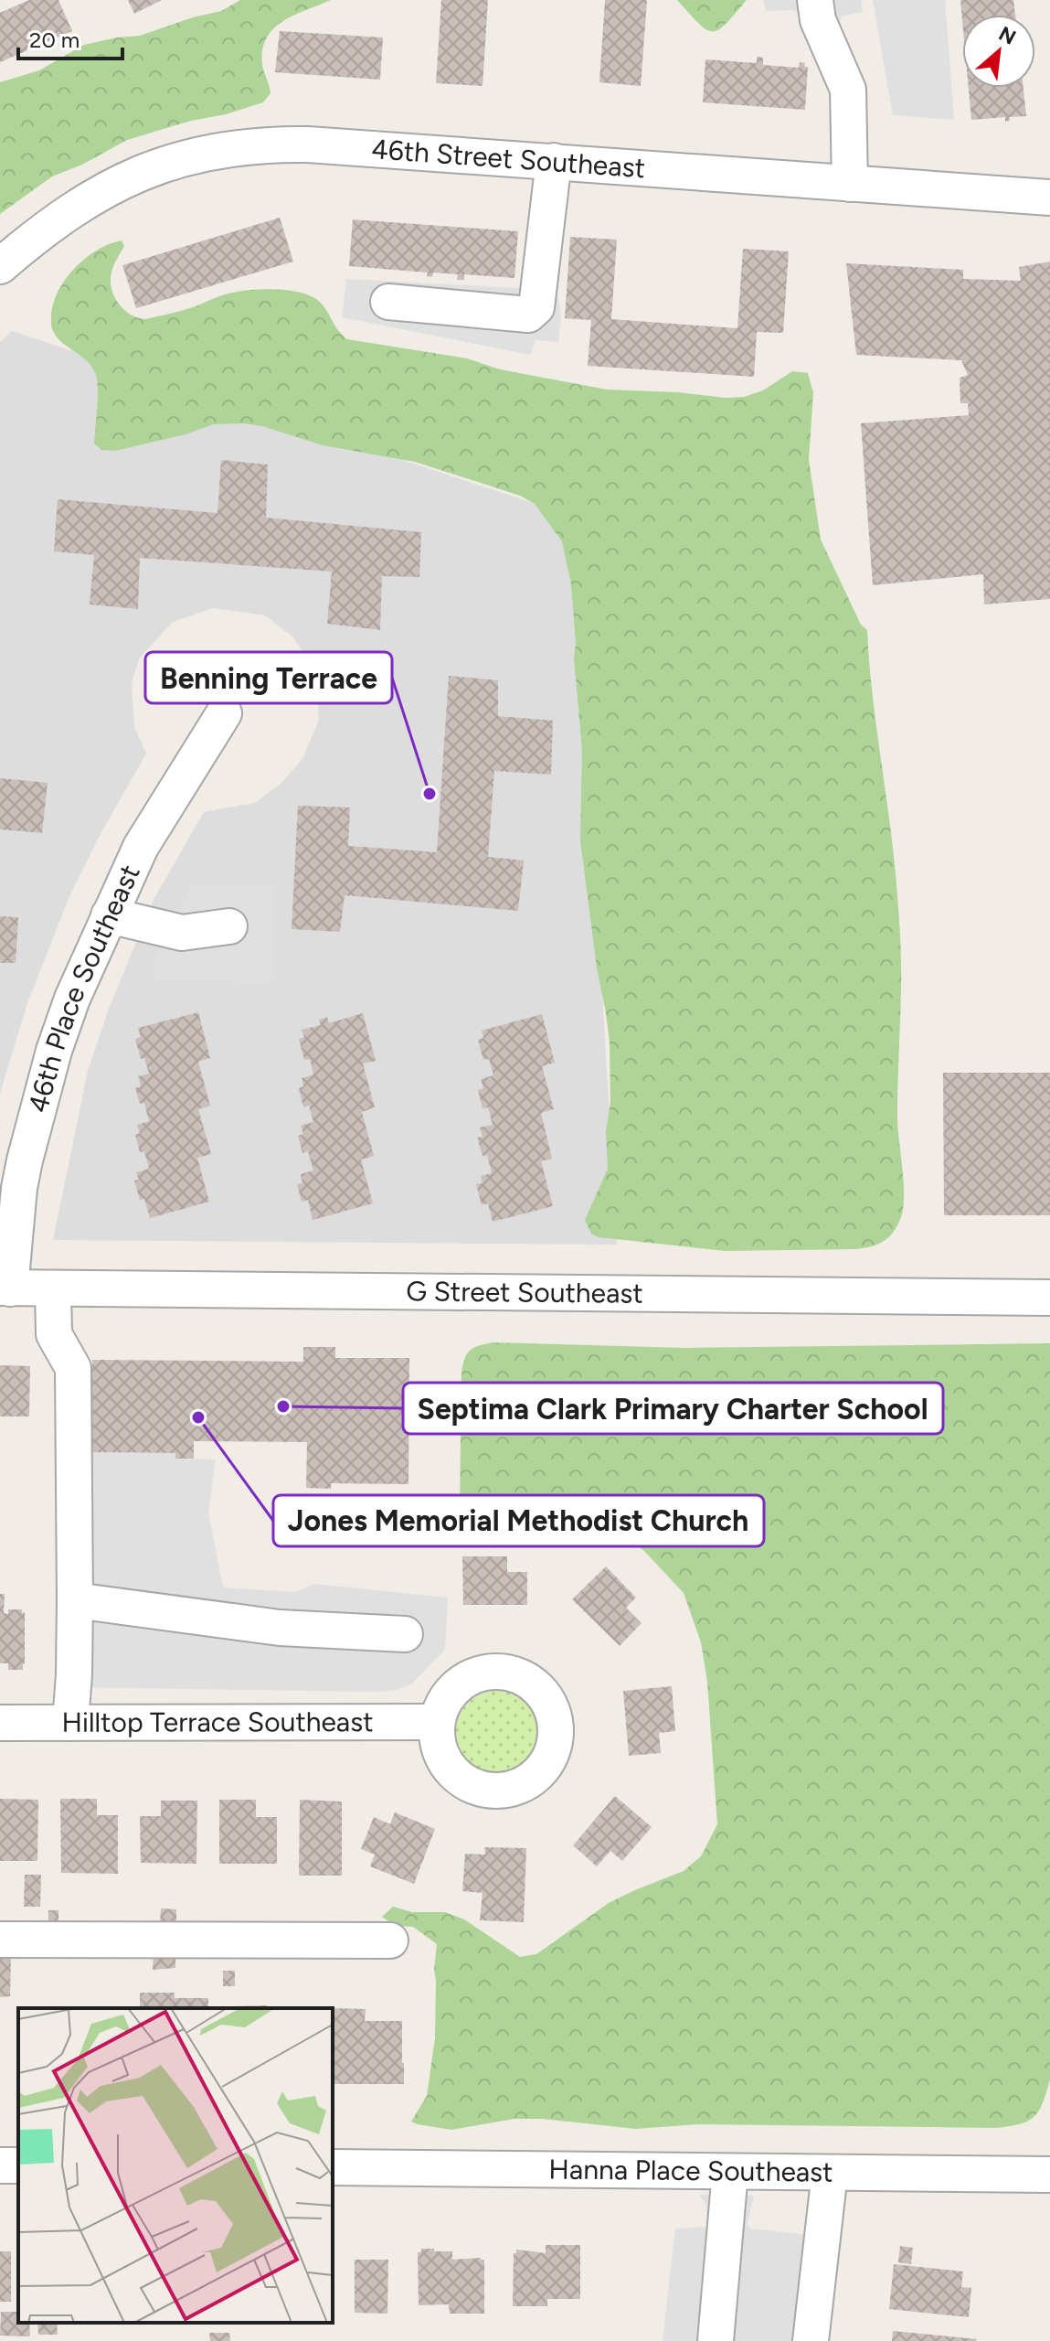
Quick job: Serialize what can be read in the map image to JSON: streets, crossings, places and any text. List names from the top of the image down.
{
  "streets": {
    "street": [
      "46th Street Southeast",
      "46th Place Southeast",
      "G Street Southeast",
      "Hilltop Terrace Southeast",
      "Hanna Place Southeast"
    ]
  },
  "crossings": [
    ["46th Place Southeast", "G Street Southeast"]
  ],
  "places": ["Benning Terrace", "Septima Clark Primary Charter School", "Jones Memorial Methodist Church"],
  "scale_bar": "20 m",
  "north": "top right"
}
